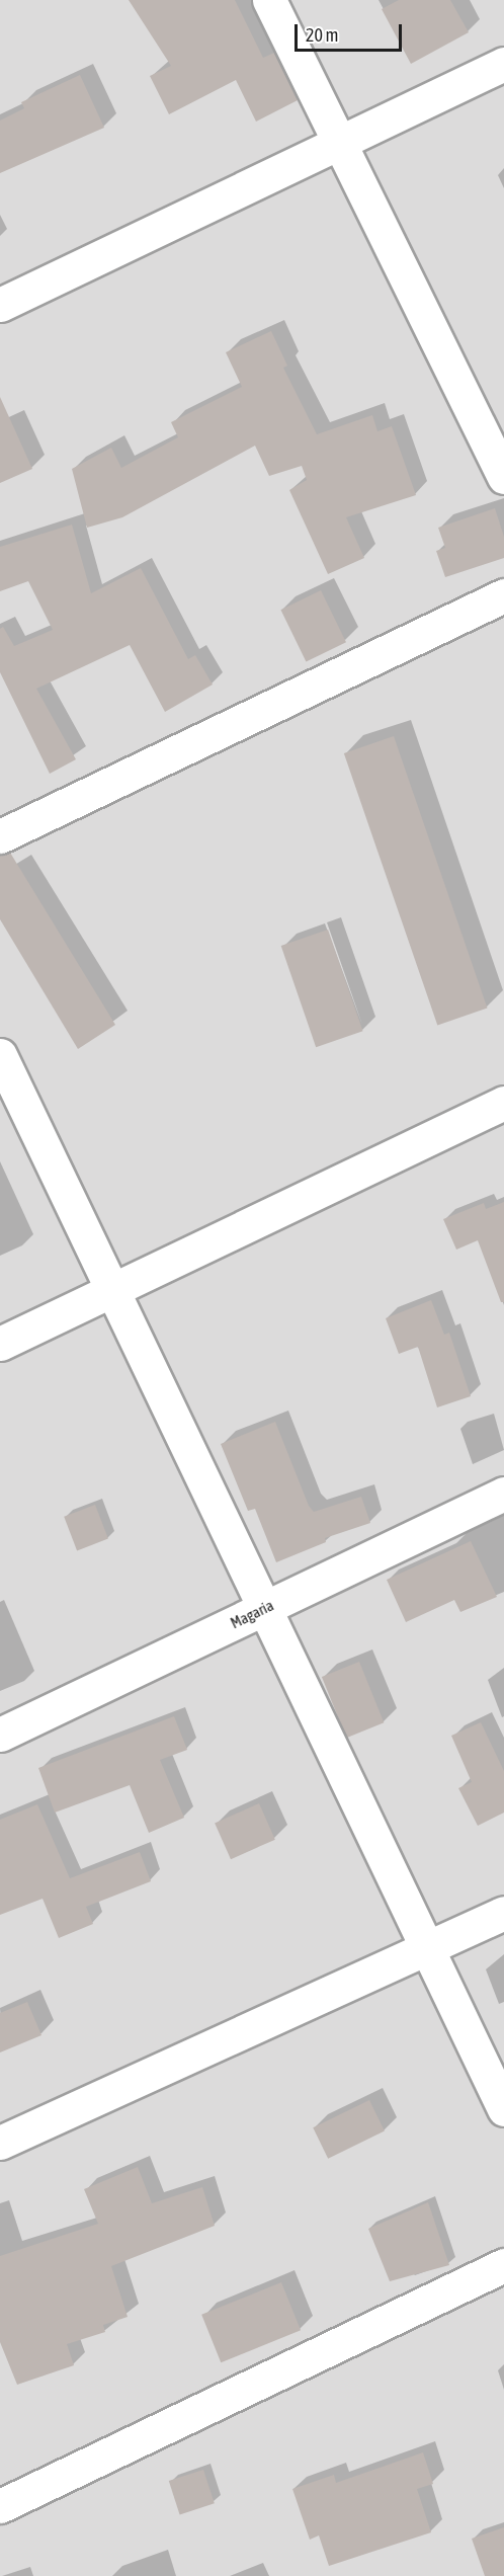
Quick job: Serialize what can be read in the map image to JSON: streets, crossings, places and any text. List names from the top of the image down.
{
  "streets": {
    "street": ["Magaria"]
  },
  "scale_bar": "20 m"
}
